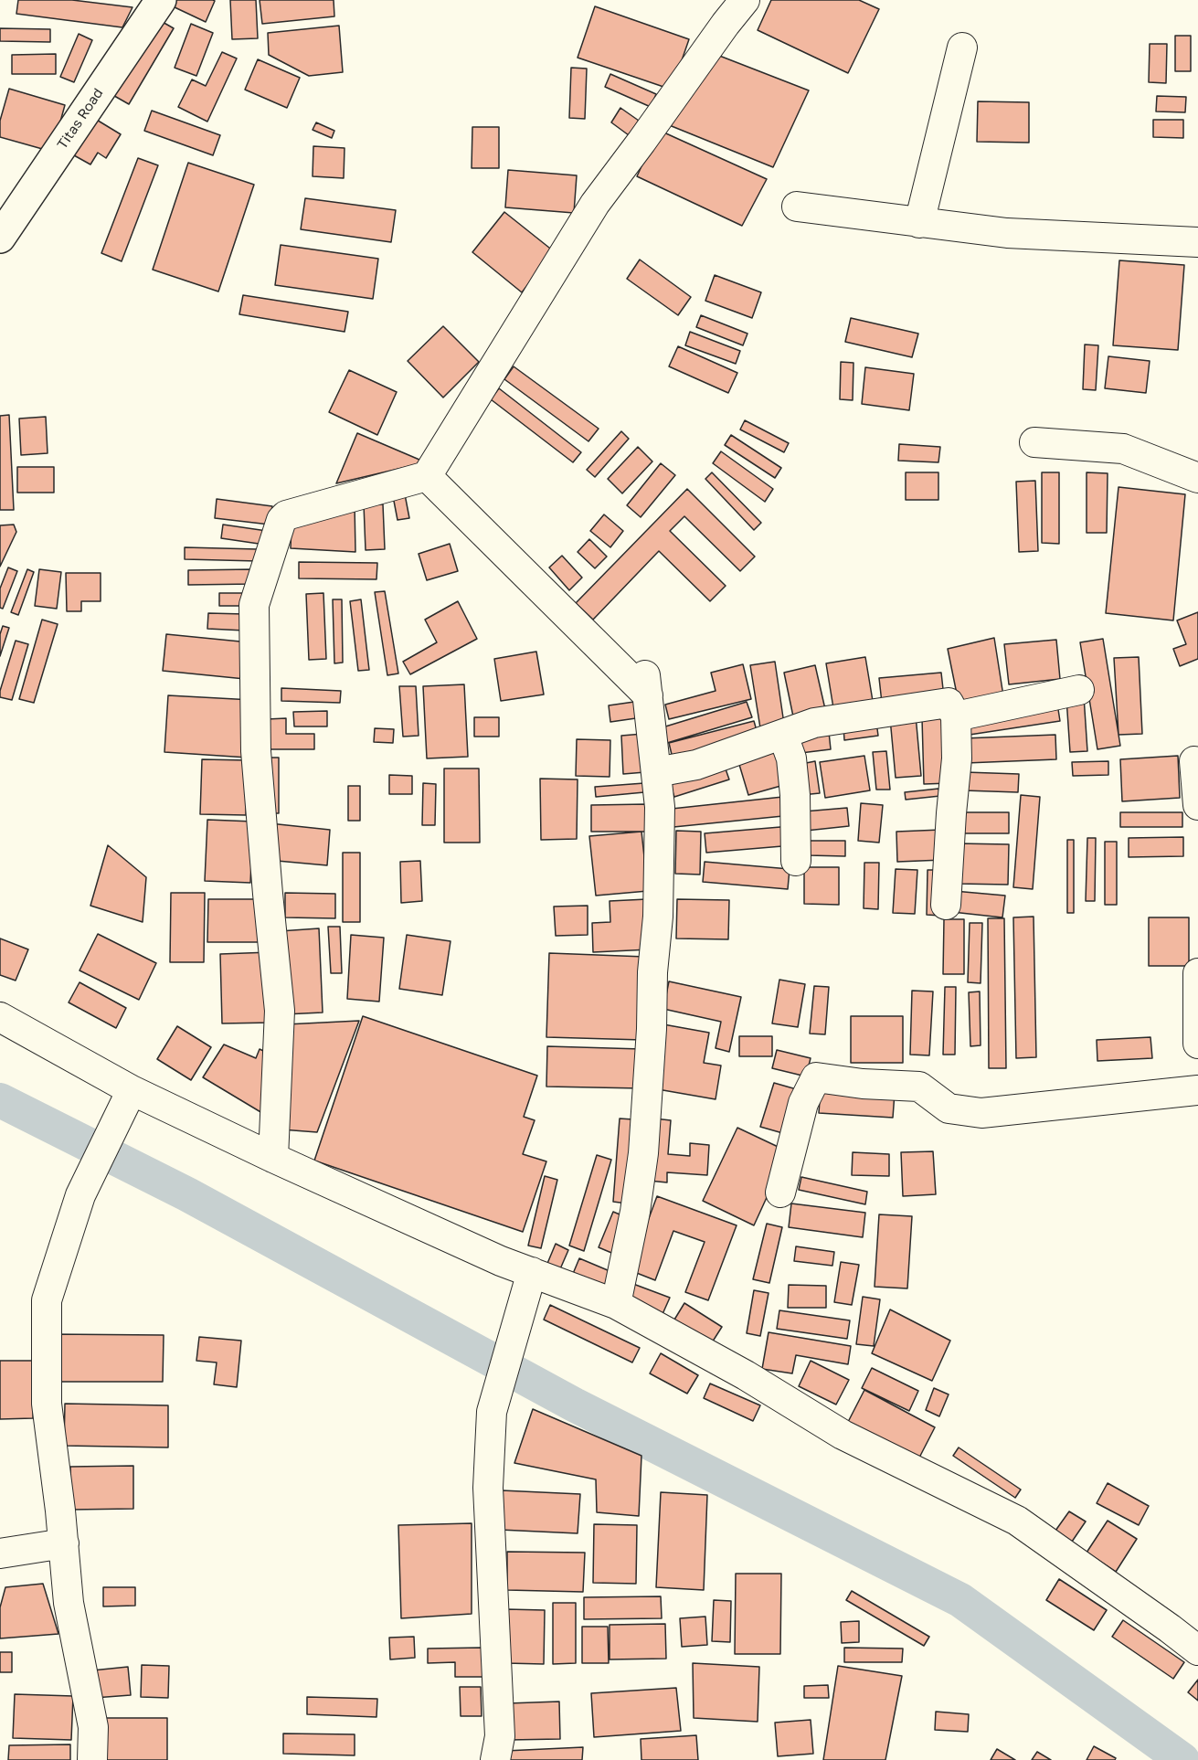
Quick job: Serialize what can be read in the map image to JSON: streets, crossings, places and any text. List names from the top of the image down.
{
  "streets": {
    "street": ["Titas Road"]
  }
}
